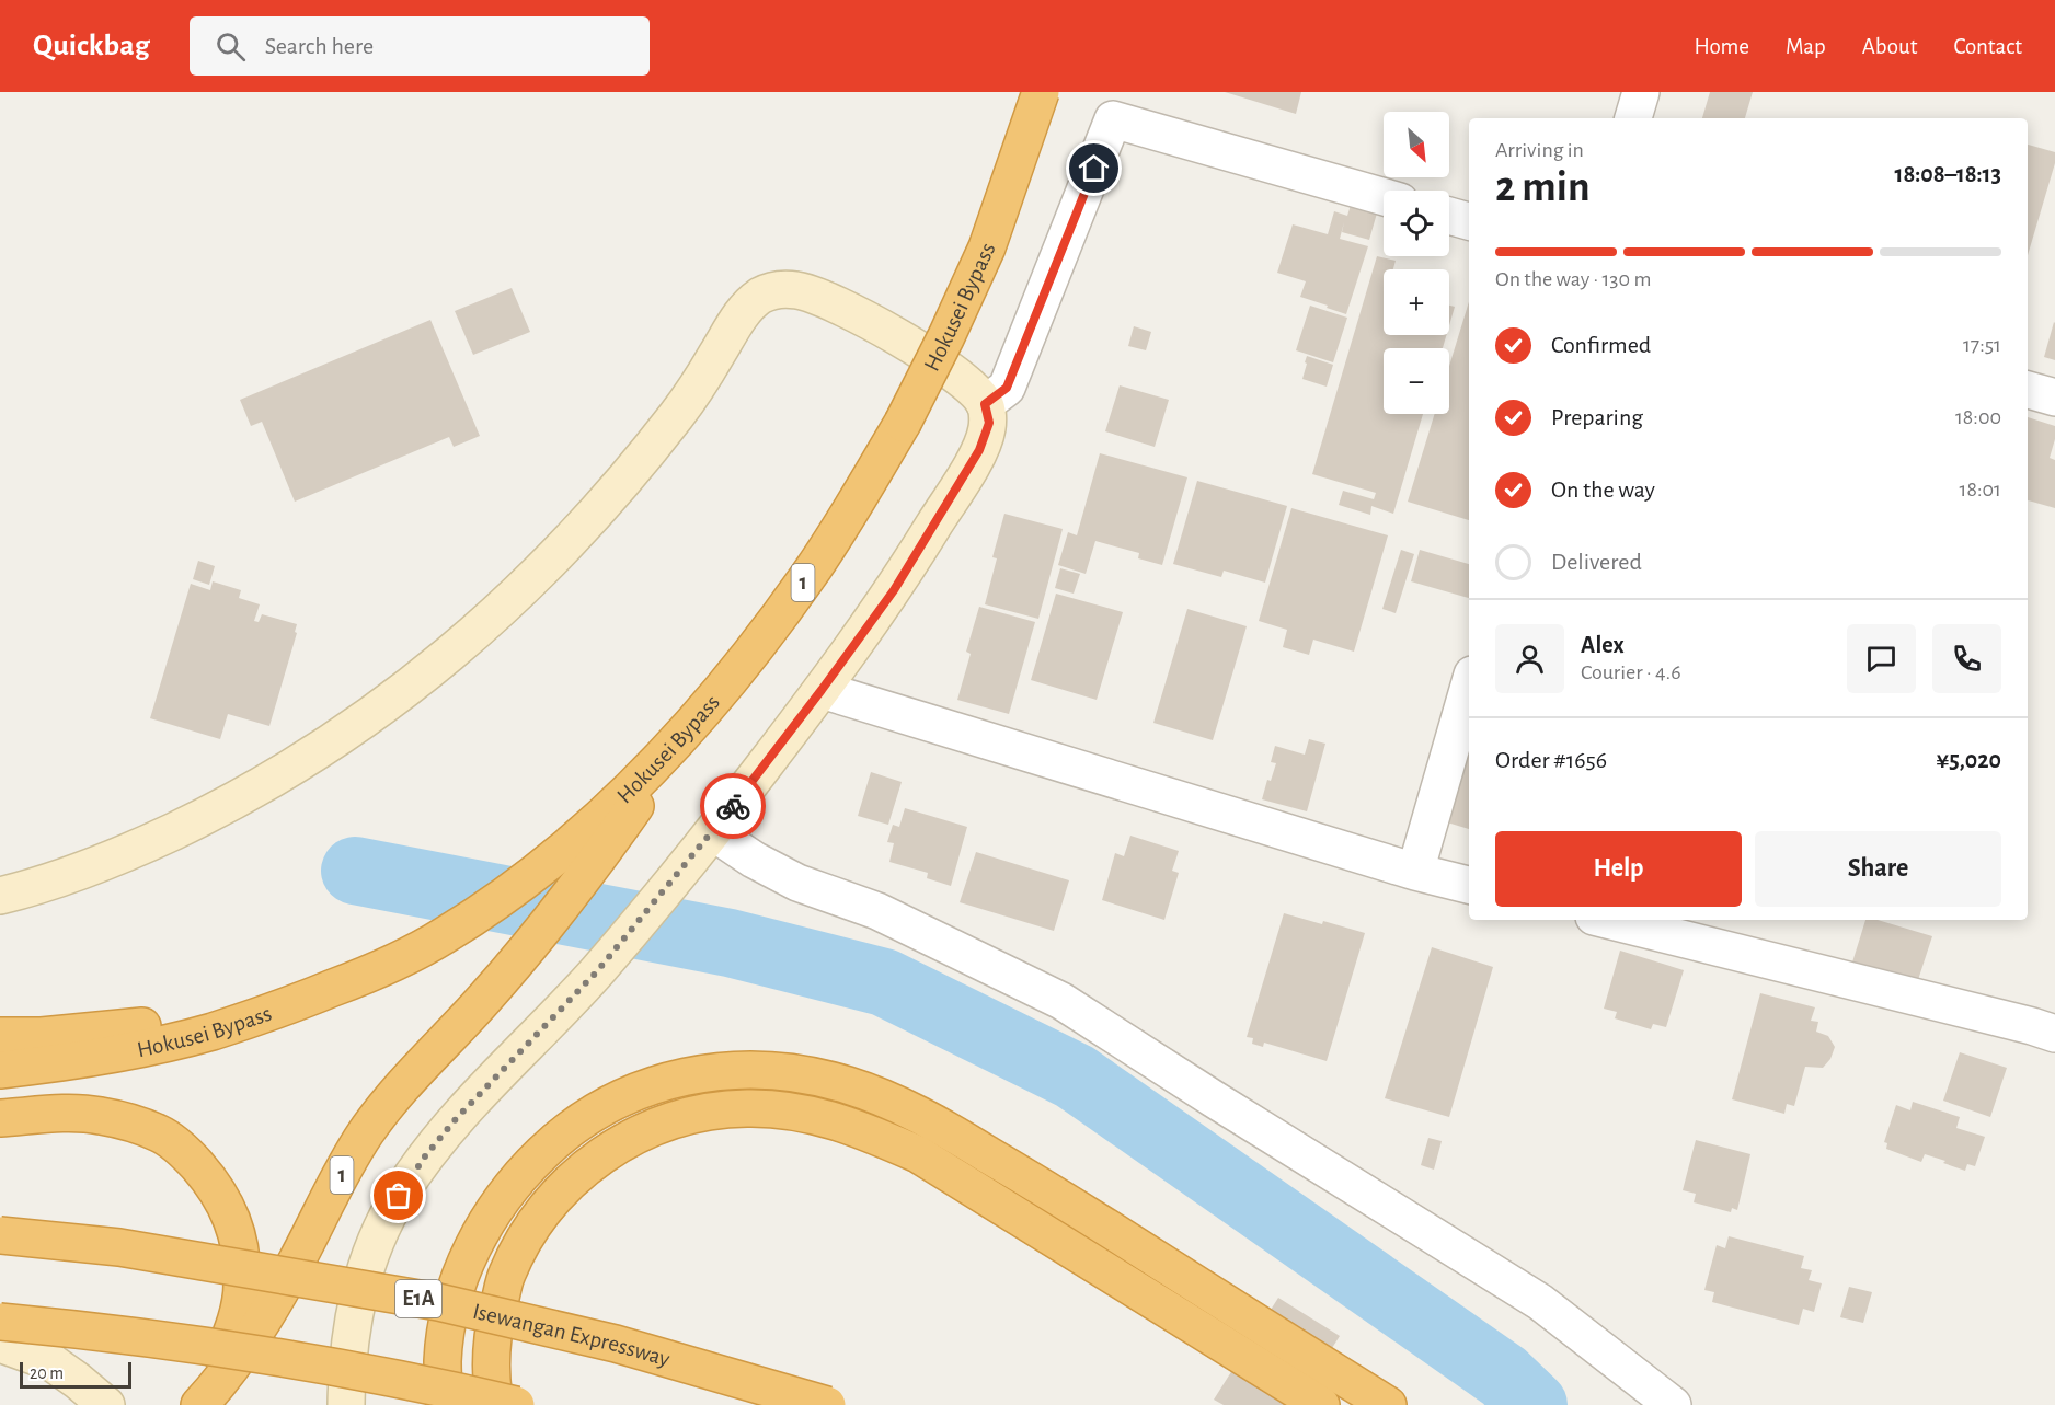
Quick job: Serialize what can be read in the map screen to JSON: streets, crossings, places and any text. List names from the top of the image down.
{
  "streets": {
    "highway": [
      "Hokusei Bypass",
      "1",
      "E1A",
      "Isewangan Expressway"
    ]
  },
  "crossings": [
    ["Hokusei Bypass", "1"]
  ],
  "scale_bar": "20 m",
  "north": "bottom right",
  "page": {
    "header": "Quickbag",
    "search": "Search here",
    "nav": [
      "Home",
      "Map",
      "About",
      "Contact"
    ],
    "map_buttons": ["+", "−"],
    "heading": ["2 min", "Arriving in", "18:08–18:13"],
    "panel": [
      "Alex",
      "Courier · 4.6",
      "Order #1656",
      "¥5,020"
    ],
    "bar": "On the way · 130 m",
    "list": [
      ["Confirmed", "17:51"],
      ["Preparing", "18:00"],
      ["On the way", "18:01"],
      "Delivered"
    ],
    "buttons": ["Help", "Share"],
    "scale": "20 m"
  }
}
